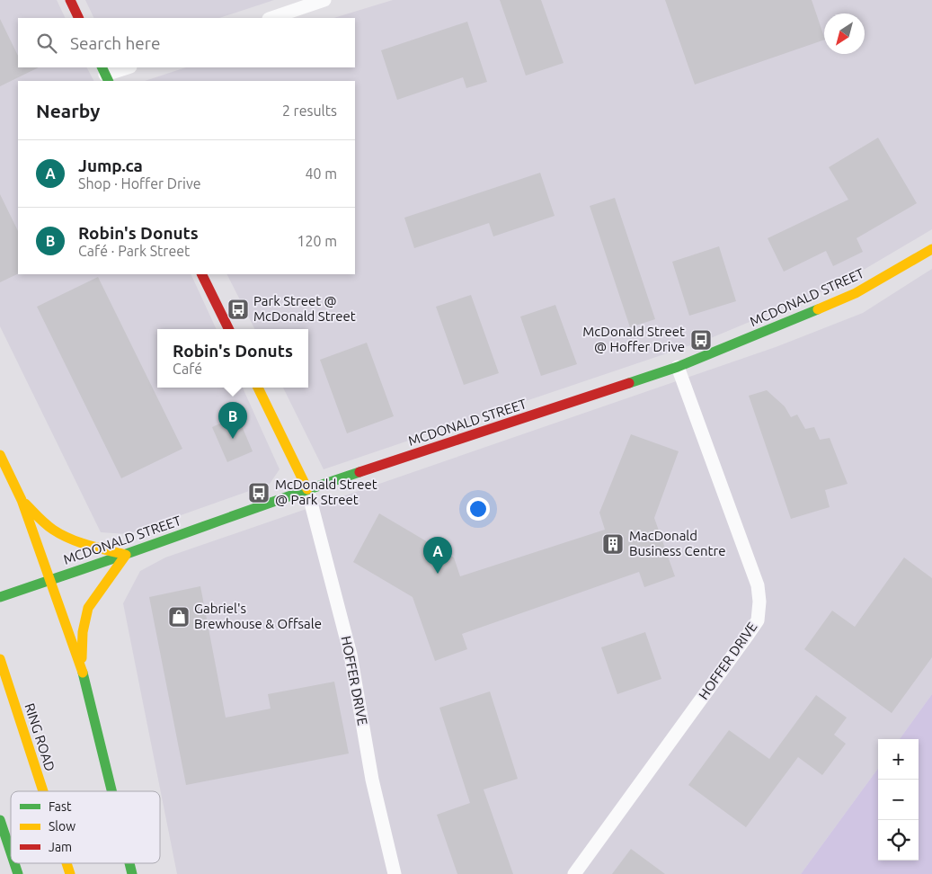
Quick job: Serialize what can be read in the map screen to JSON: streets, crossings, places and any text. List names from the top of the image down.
{
  "streets": {
    "main road": ["MCDONALD STREET", "RING ROAD"],
    "street": ["HOFFER DRIVE"]
  },
  "crossings": [
    ["MCDONALD STREET", "HOFFER DRIVE"]
  ],
  "places": {
    "bus stop": ["Park Street @ McDonald Street", "McDonald Street @ Hoffer Drive", "McDonald Street @ Park Street"],
    "building": ["MacDonald Business Centre"],
    "shop": ["Gabriel's Brewhouse & Offsale"]
  },
  "legend": ["Fast", "Slow", "Jam"],
  "north": "bottom left",
  "page": {
    "search": "Search here",
    "heading": ["Nearby", "2 results"],
    "list": [
      {
        "mark": "A",
        "name": "Jump.ca",
        "note": "Shop · Hoffer Drive",
        "value": "40 m"
      },
      {
        "mark": "B",
        "name": "Robin's Donuts",
        "note": "Café · Park Street",
        "value": "120 m"
      }
    ],
    "popup": ["Robin's Donuts", "Café"],
    "pins": ["B", "A"],
    "map_buttons": ["+", "−"]
  }
}
